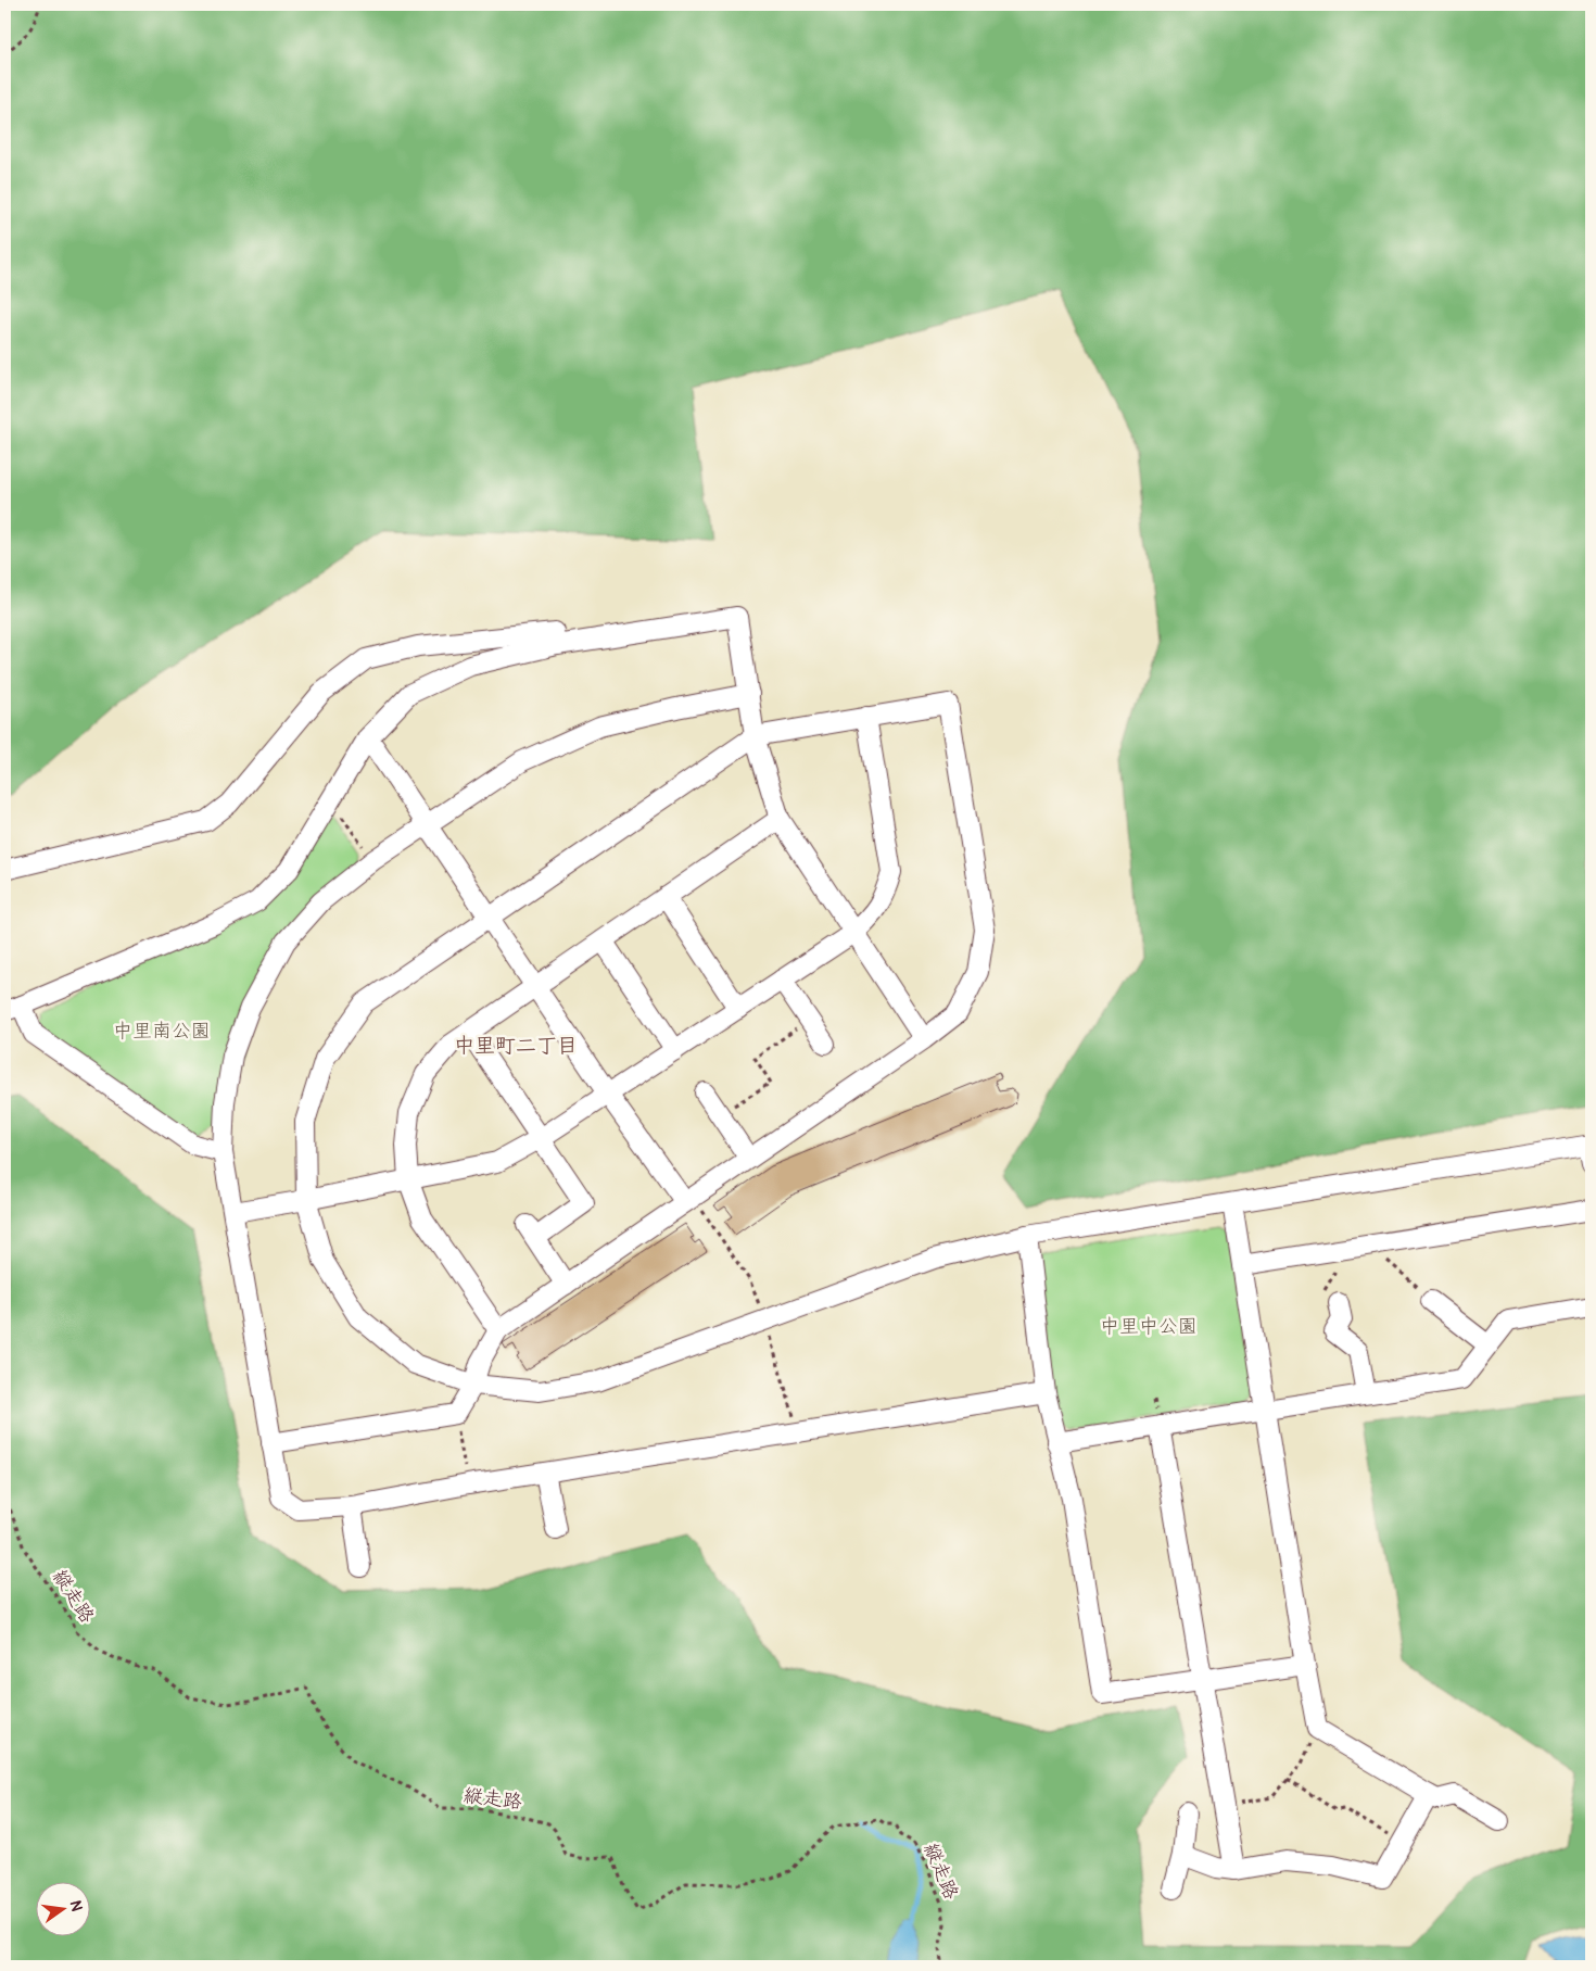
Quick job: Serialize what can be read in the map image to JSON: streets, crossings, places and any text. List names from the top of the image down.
{
  "streets": {
    "path": ["縦走路"]
  },
  "districts": ["中里町二丁目"],
  "parks": ["中里南公園", "中里中公園"],
  "north": "right"
}
